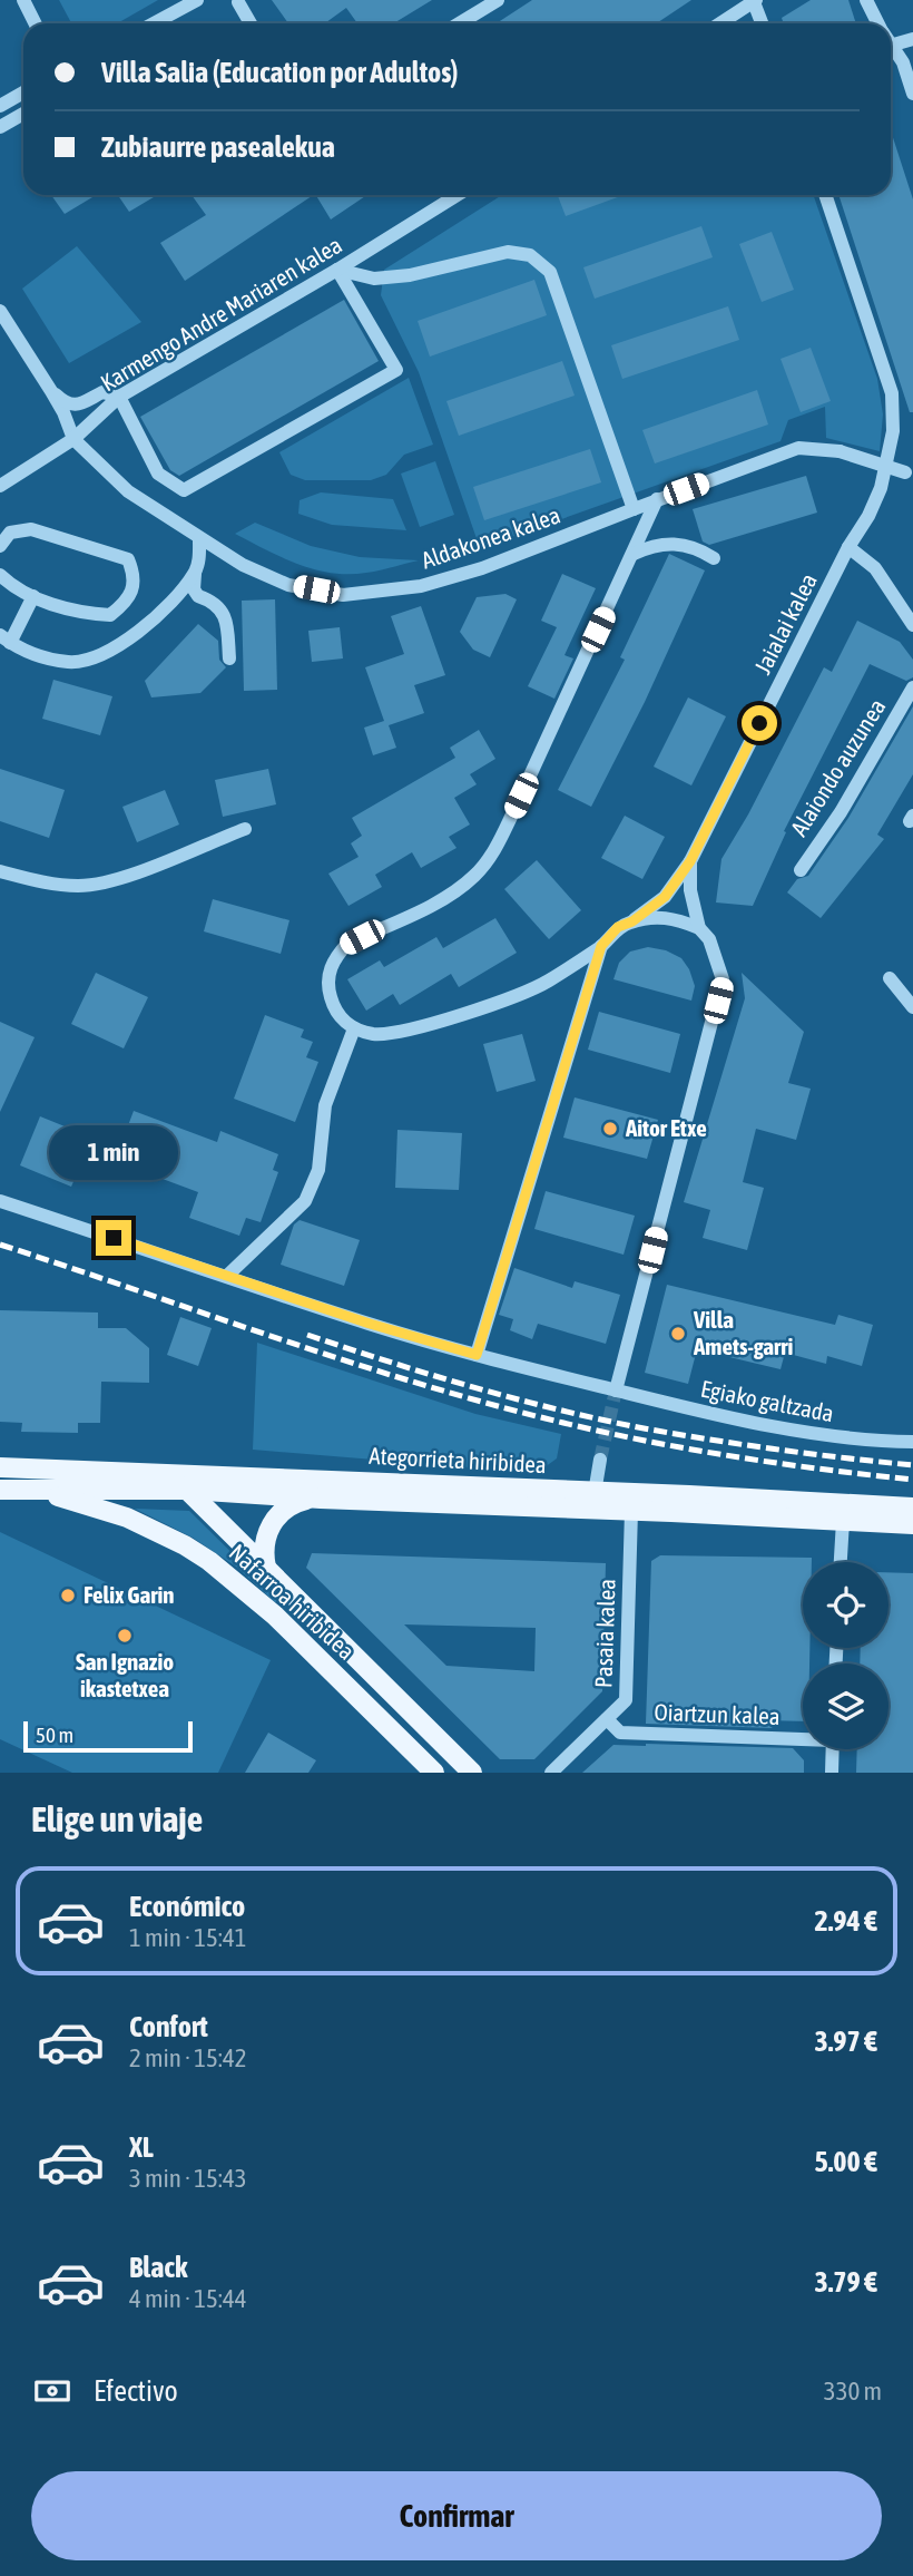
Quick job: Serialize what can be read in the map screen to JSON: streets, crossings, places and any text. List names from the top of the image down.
{
  "streets": {
    "main road": ["Ategorrieta hiribidea", "Nafarroa hiribidea"],
    "street": [
      "Karmengo Andre Mariaren kalea",
      "Aldakonea kalea",
      "Jaialai kalea",
      "Alaiondo auzunea",
      "Egiako galtzada",
      "Pasaia kalea",
      "Oiartzun kalea"
    ]
  },
  "crossings": [
    ["Karmengo Andre Mariaren kalea", "Aldakonea kalea"],
    ["Ategorrieta hiribidea", "Nafarroa hiribidea"],
    ["Ategorrieta hiribidea", "Pasaia kalea"],
    ["Pasaia kalea", "Oiartzun kalea"]
  ],
  "places": [
    "Aitor Etxe",
    "Villa Amets-garri",
    "Felix Garin",
    "San Ignazio ikastetxea"
  ],
  "scale_bar": "50 m",
  "page": {
    "banner": ["Villa Salia (Education por Adultos)", "Zubiaurre pasealekua"],
    "bubble": "1 min",
    "scale": "50 m",
    "heading": "Elige un viaje",
    "list": [
      {
        "name": "Económico",
        "note": "1 min · 15:41",
        "value": "2.94 €"
      },
      {
        "name": "Confort",
        "note": "2 min · 15:42",
        "value": "3.97 €"
      },
      {
        "name": "XL",
        "note": "3 min · 15:43",
        "value": "5.00 €"
      },
      {
        "name": "Black",
        "note": "4 min · 15:44",
        "value": "3.79 €"
      }
    ],
    "pay": ["Efectivo", "330 m"],
    "buttons": "Confirmar"
  }
}
